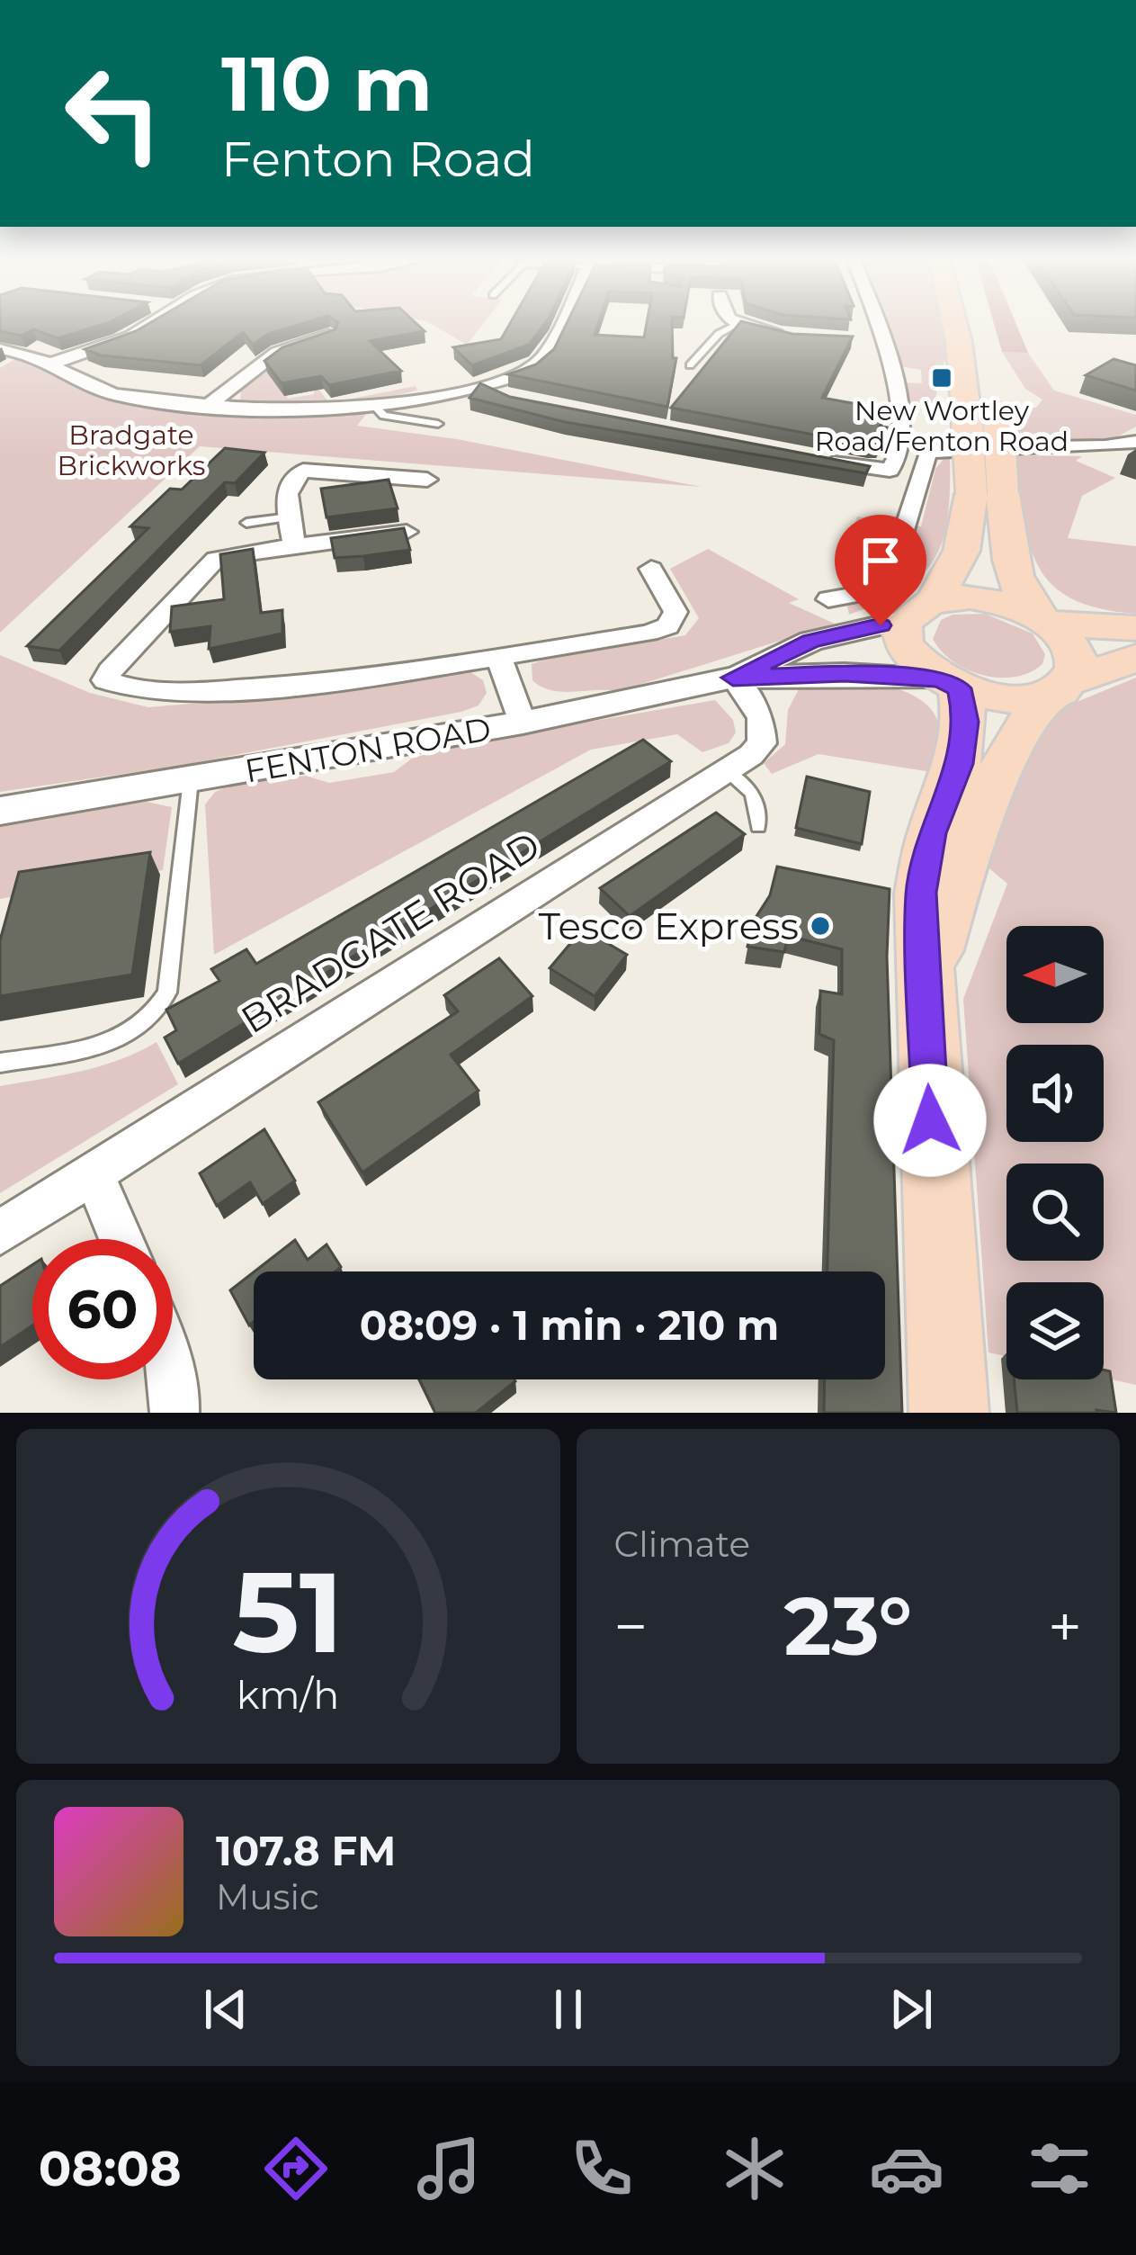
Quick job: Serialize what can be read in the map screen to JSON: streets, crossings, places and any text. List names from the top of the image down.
{
  "streets": {
    "street": ["FENTON ROAD", "BRADGATE ROAD"]
  },
  "crossings": [
    ["FENTON ROAD", "BRADGATE ROAD"]
  ],
  "parks": ["Bradgate Brickworks"],
  "places": {
    "transit": ["New Wortley Road/Fenton Road"],
    "other": ["Tesco Express"]
  },
  "north": "left",
  "page": {
    "turn": ["110 m", "Fenton Road"],
    "limit": "60",
    "trip": "08:09 · 1 min · 210 m",
    "tile": "Climate",
    "heat": ["−", "23°", "+"],
    "song": ["107.8 FM", "Music"],
    "tabs": "08:08",
    "gauge": ["51", "km/h"]
  }
}
